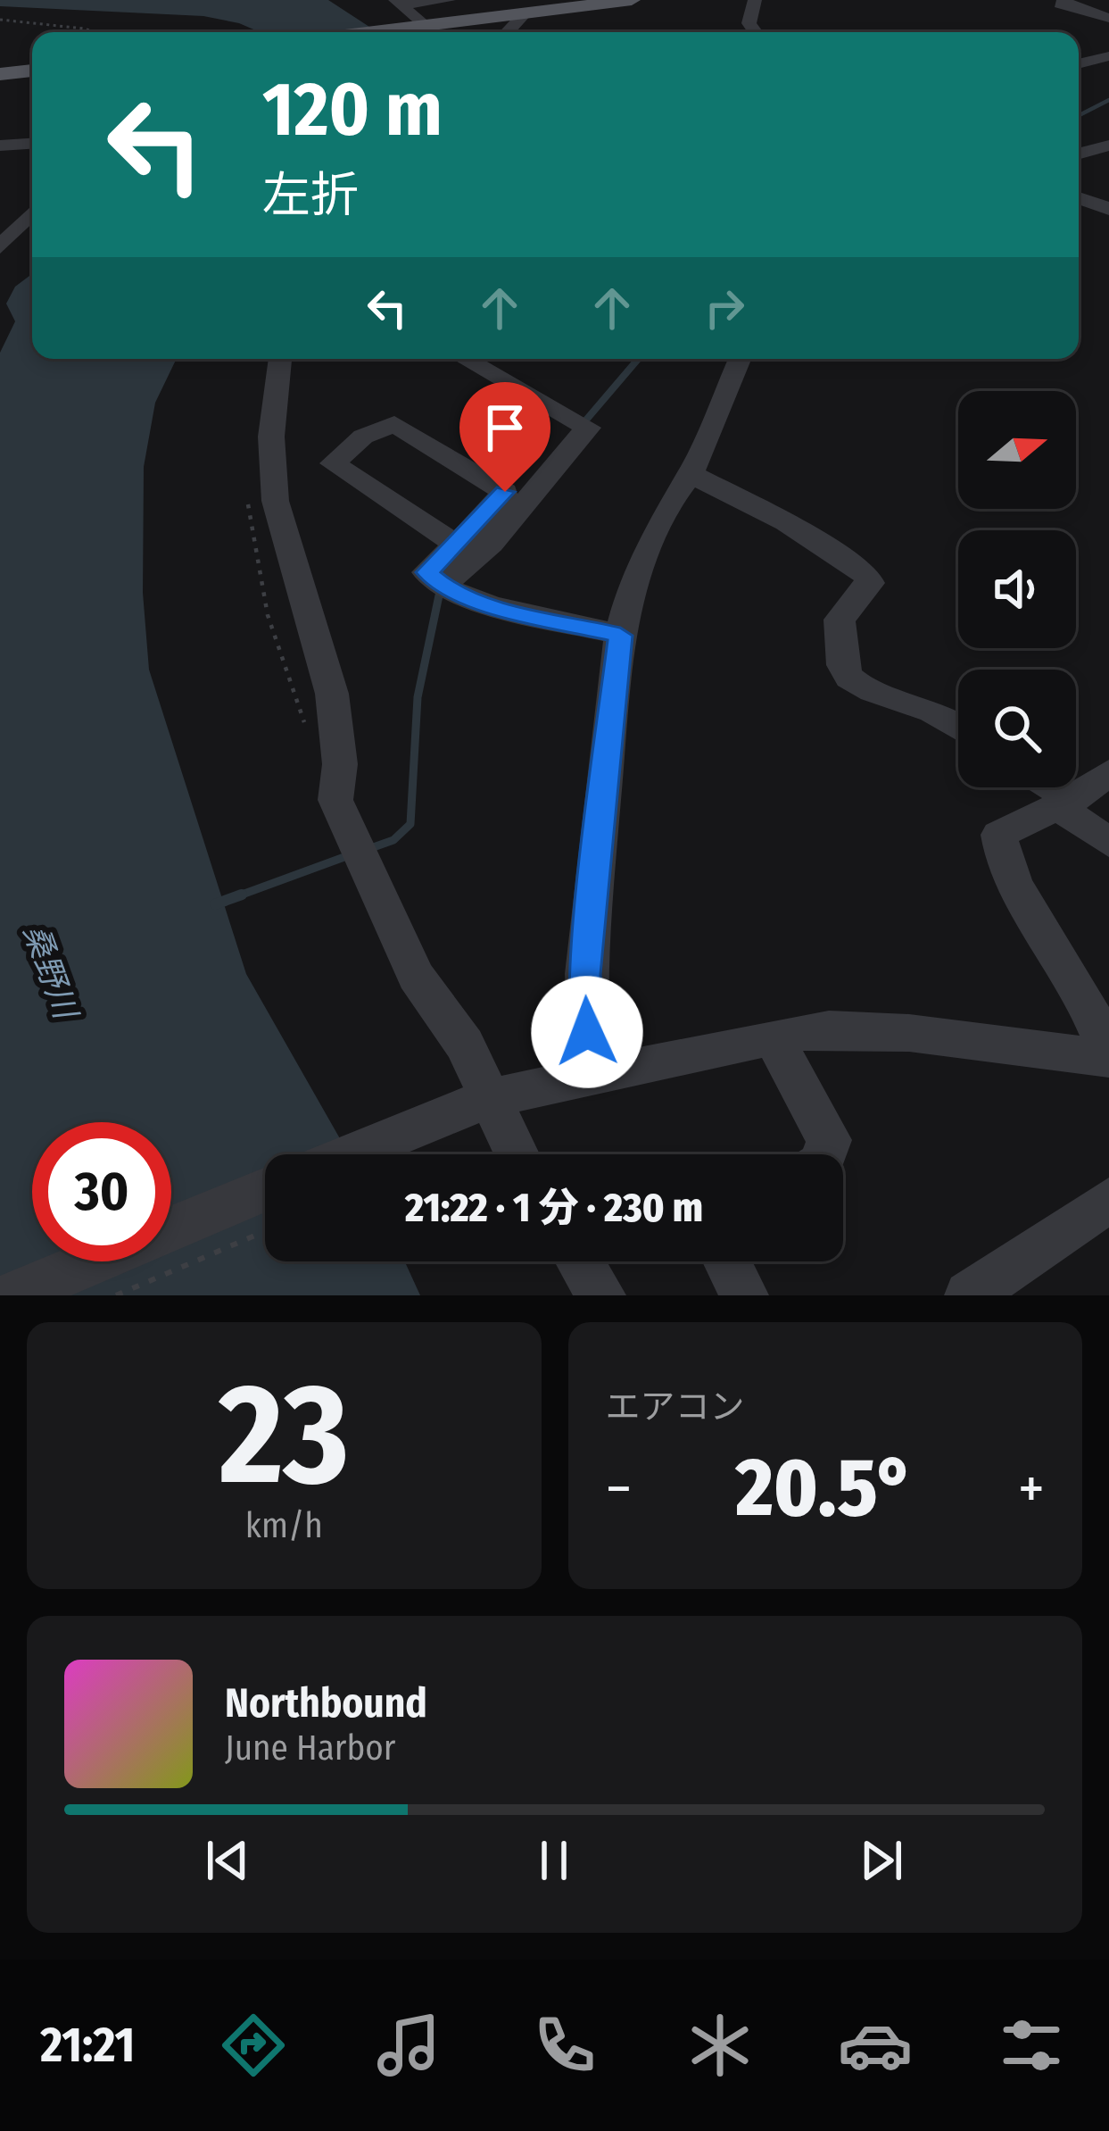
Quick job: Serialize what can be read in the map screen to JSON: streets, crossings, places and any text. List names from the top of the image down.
{
  "water": ["桑野川"],
  "north": "right",
  "page": {
    "turn": ["120 m", "左折"],
    "limit": "30",
    "trip": "21:22 · 1 分 · 230 m",
    "tile": [
      ["23", "km/h"],
      "エアコン"
    ],
    "heat": ["−", "20.5°", "+"],
    "song": ["Northbound", "June Harbor"],
    "tabs": "21:21"
  }
}
